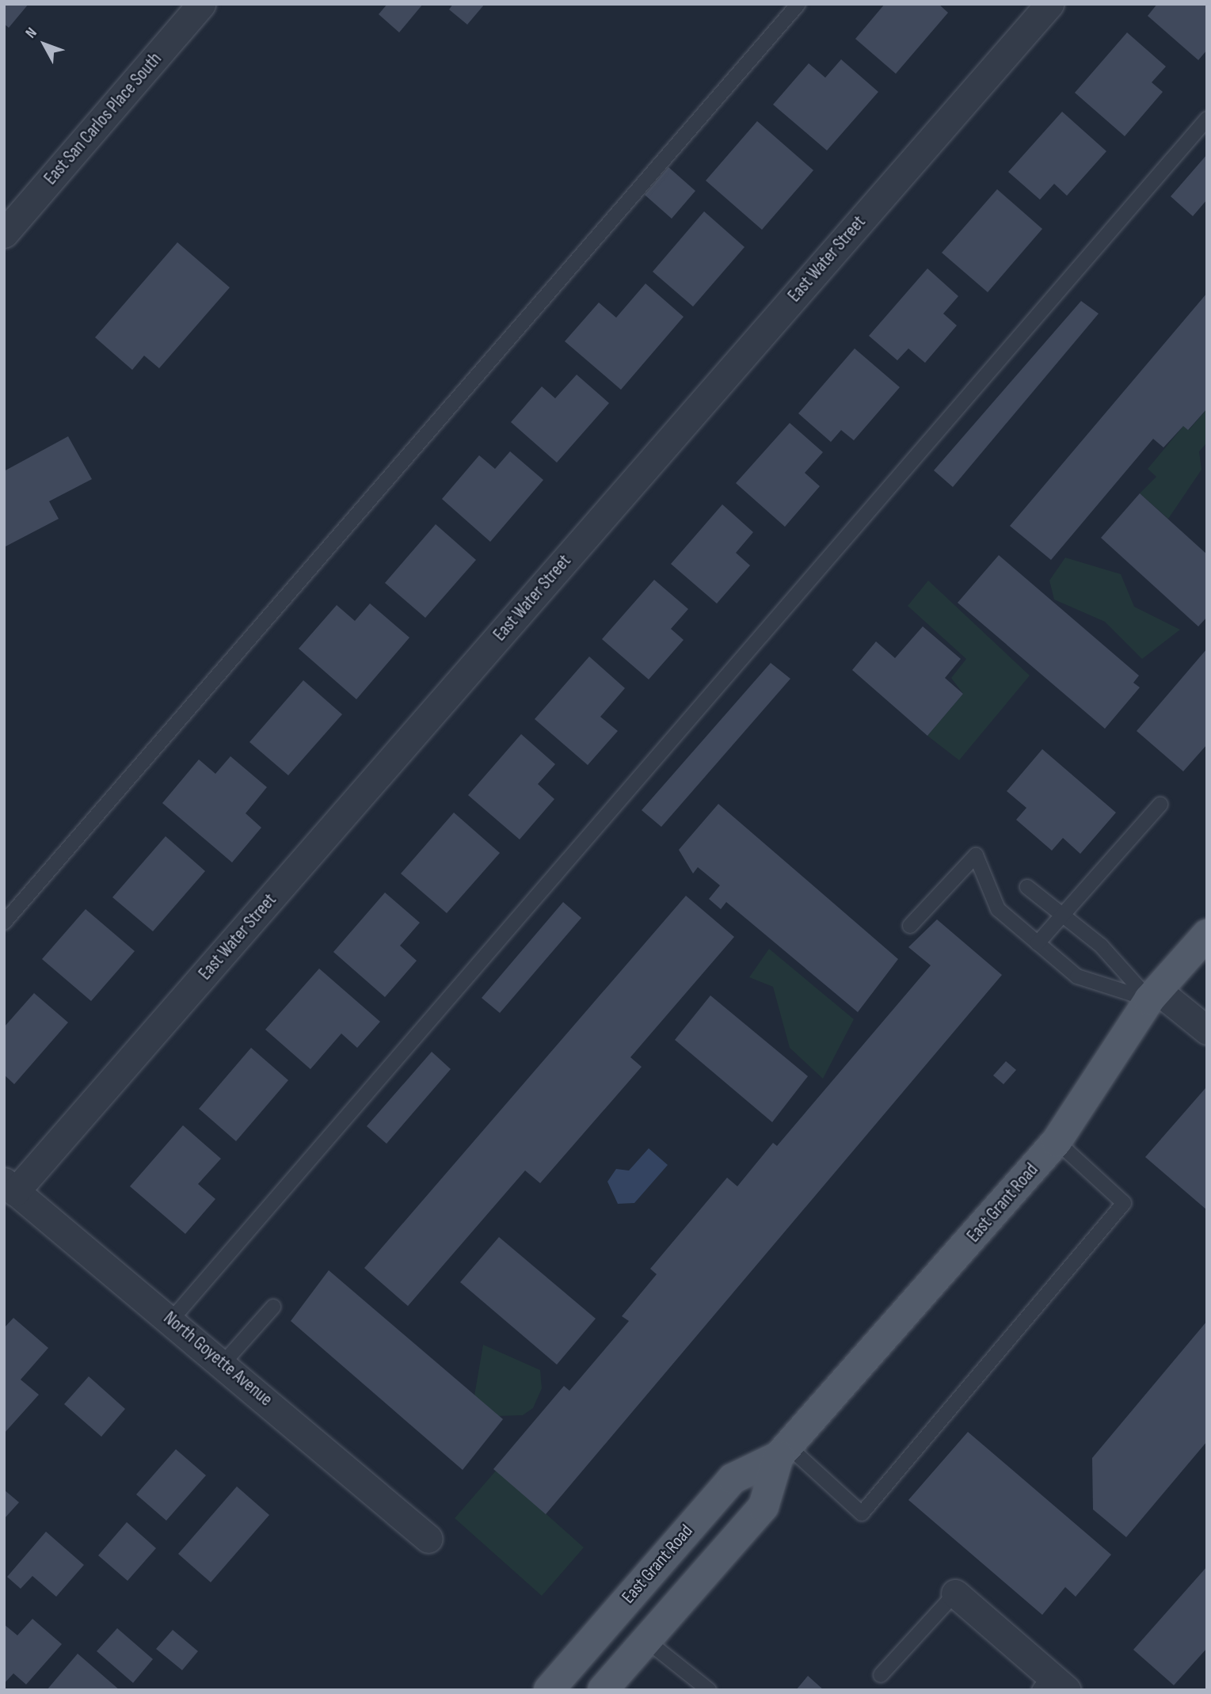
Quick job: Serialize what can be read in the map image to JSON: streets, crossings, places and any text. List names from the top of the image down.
{
  "streets": {
    "main road": ["East Grant Road"],
    "street": ["East San Carlos Place South", "East Water Street", "North Goyette Avenue"]
  },
  "crossings": [
    ["East Water Street", "North Goyette Avenue"]
  ],
  "north": "top left"
}
